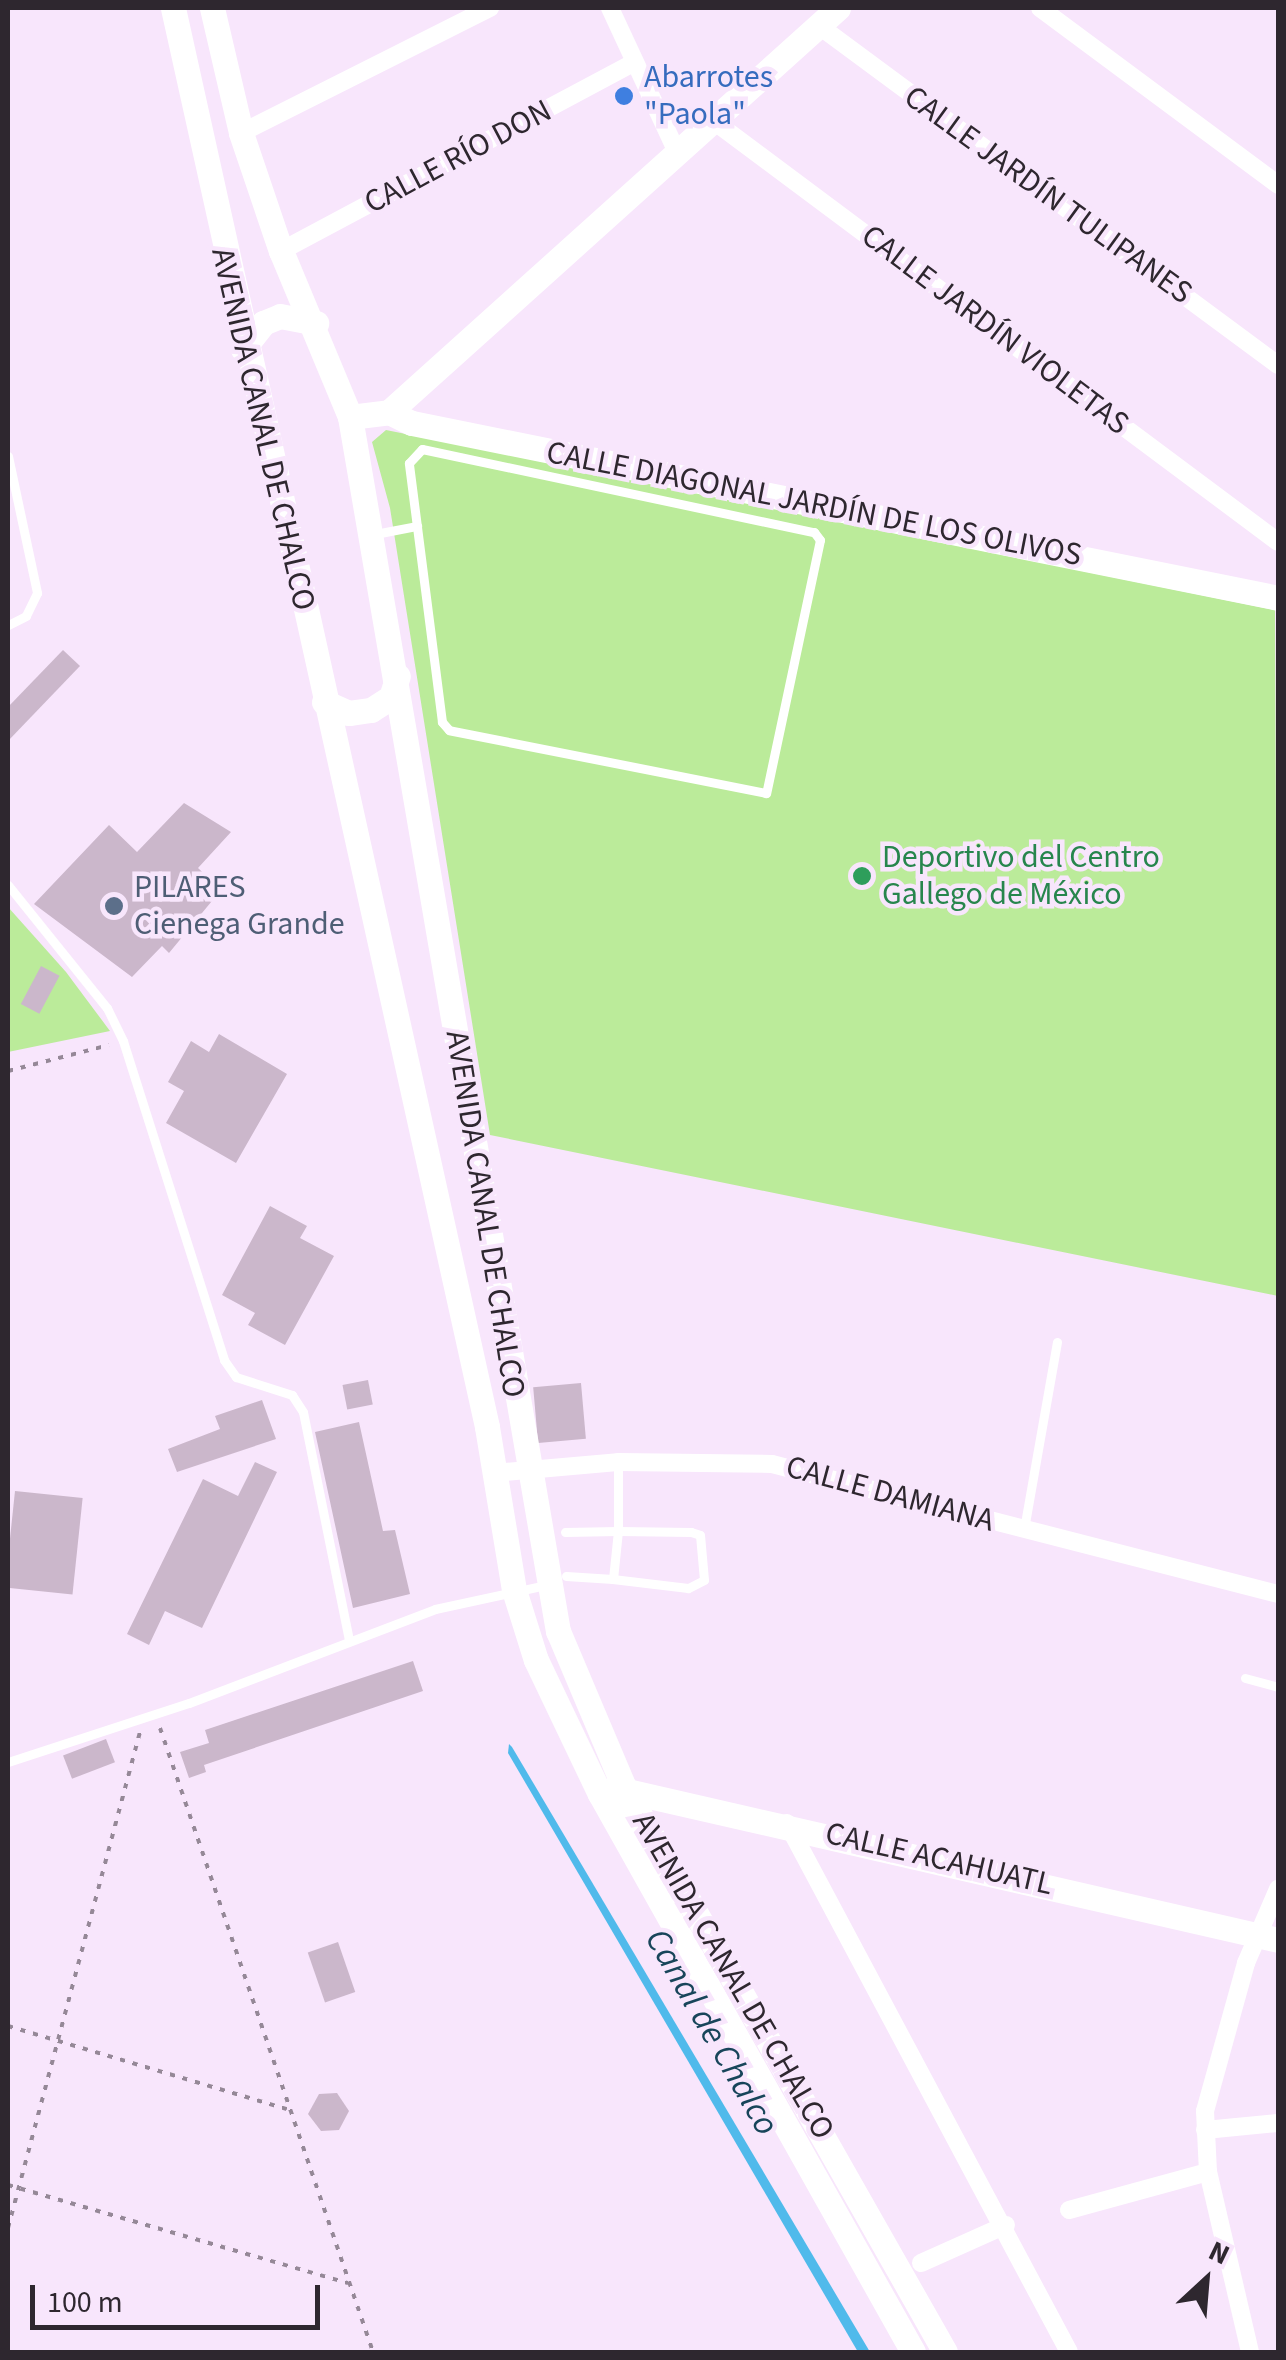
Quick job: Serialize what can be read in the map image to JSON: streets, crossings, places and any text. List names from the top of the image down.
{
  "streets": {
    "main road": ["AVENIDA CANAL DE CHALCO", "CALLE DIAGONAL JARDÍN DE LOS OLIVOS", "CALLE ACAHUATL"],
    "street": [
      "CALLE RÍO DON",
      "CALLE JARDÍN TULIPANES",
      "CALLE JARDÍN VIOLETAS",
      "CALLE DAMIANA"
    ]
  },
  "crossings": [
    ["CALLE RÍO DON", "AVENIDA CANAL DE CHALCO"],
    ["AVENIDA CANAL DE CHALCO", "CALLE DIAGONAL JARDÍN DE LOS OLIVOS"],
    ["AVENIDA CANAL DE CHALCO", "CALLE DAMIANA"],
    ["AVENIDA CANAL DE CHALCO", "CALLE ACAHUATL"]
  ],
  "water": ["Canal de Chalco"],
  "places": ["Abarrotes \"Paola\"", "Deportivo del Centro Gallego de México", "PILARES Cienega Grande"],
  "scale_bar": "100 m",
  "north": "top right"
}
